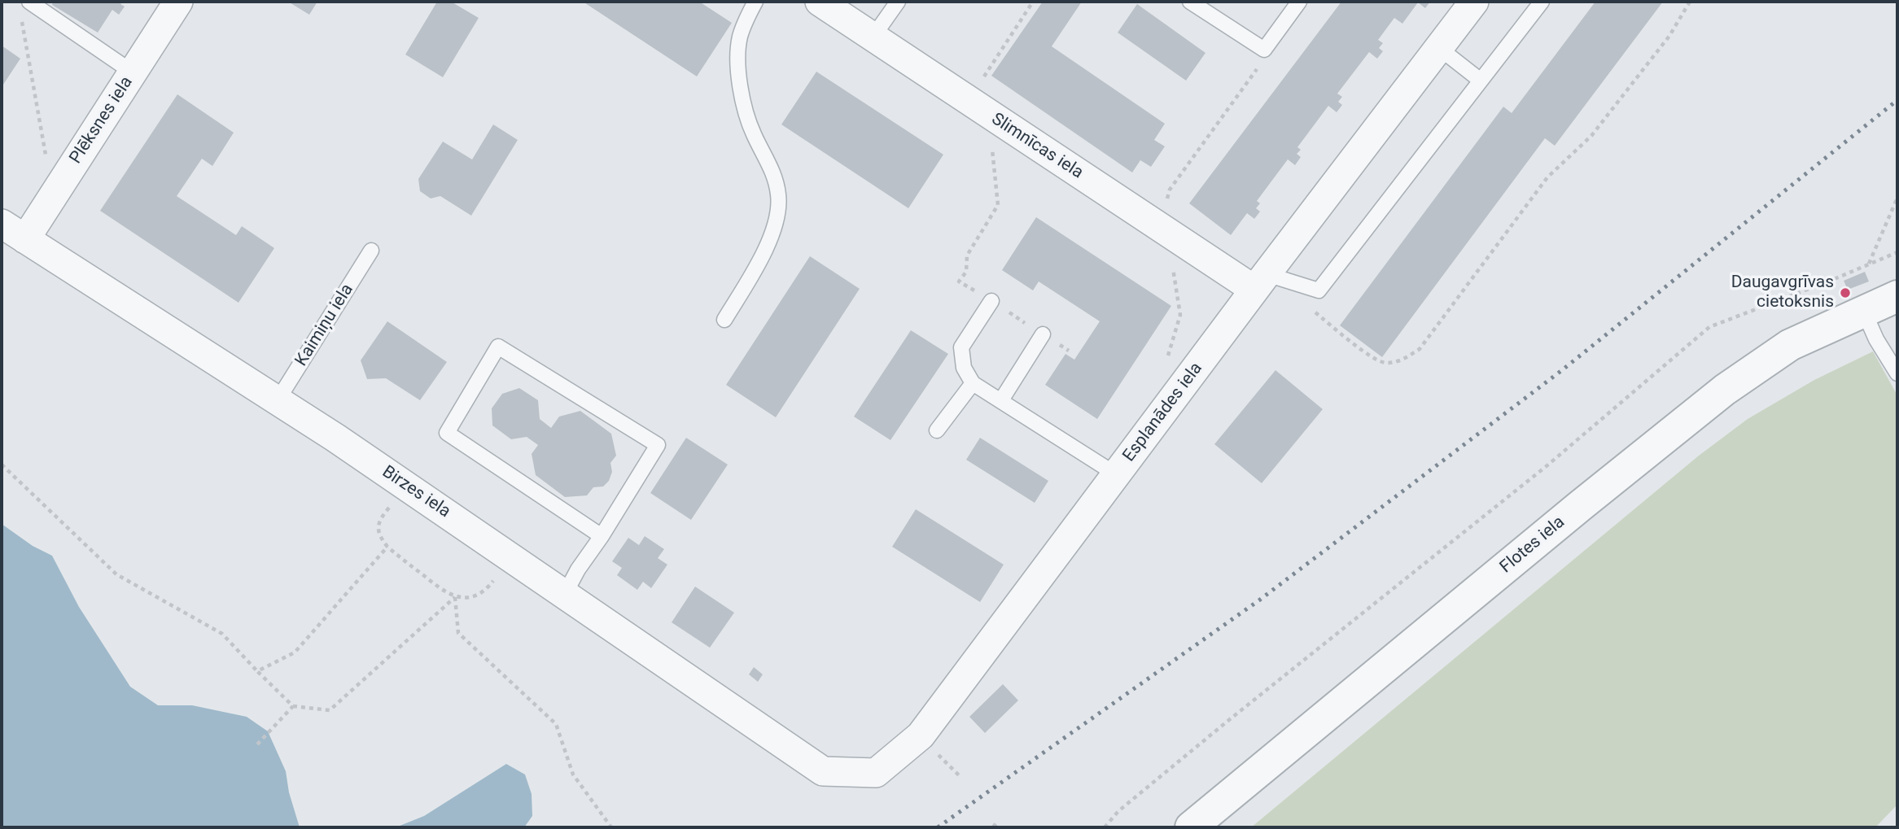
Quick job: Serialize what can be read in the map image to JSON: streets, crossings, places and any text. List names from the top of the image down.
{
  "streets": {
    "street": [
      "Plēksnes iela",
      "Slimnīcas iela",
      "Esplanādes iela",
      "Birzes iela",
      "Flotes iela"
    ],
    "lane": ["Kaimiņu iela"]
  },
  "crossings": [
    ["Plēksnes iela", "Birzes iela"],
    ["Slimnīcas iela", "Esplanādes iela"],
    ["Kaimiņu iela", "Birzes iela"],
    ["Esplanādes iela", "Birzes iela"]
  ],
  "places": ["Daugavgrīvas cietoksnis"]
}
